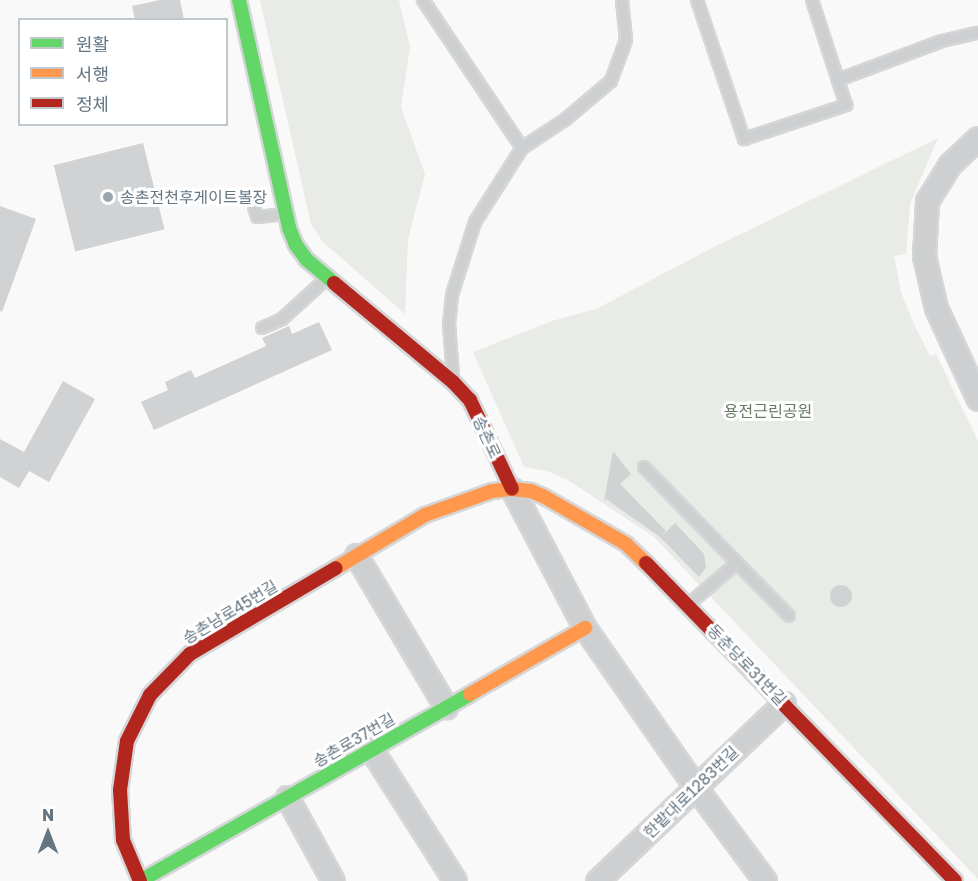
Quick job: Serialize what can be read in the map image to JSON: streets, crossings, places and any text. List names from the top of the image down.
{
  "streets": {
    "street": [
      "송촌로",
      "송촌남로45번길",
      "동춘당로31번길",
      "송촌로37번길",
      "한밭대로1283번길"
    ]
  },
  "crossings": [
    ["송촌로", "송촌남로45번길"],
    ["송촌로", "동춘당로31번길"],
    ["송촌로", "송촌로37번길"],
    ["송촌로", "한밭대로1283번길"],
    ["송촌남로45번길", "동춘당로31번길"],
    ["송촌남로45번길", "송촌로37번길"],
    ["동춘당로31번길", "한밭대로1283번길"]
  ],
  "parks": ["용전근린공원"],
  "places": ["송촌전천후게이트볼장"],
  "legend": ["원활", "서행", "정체"],
  "north": "top"
}
